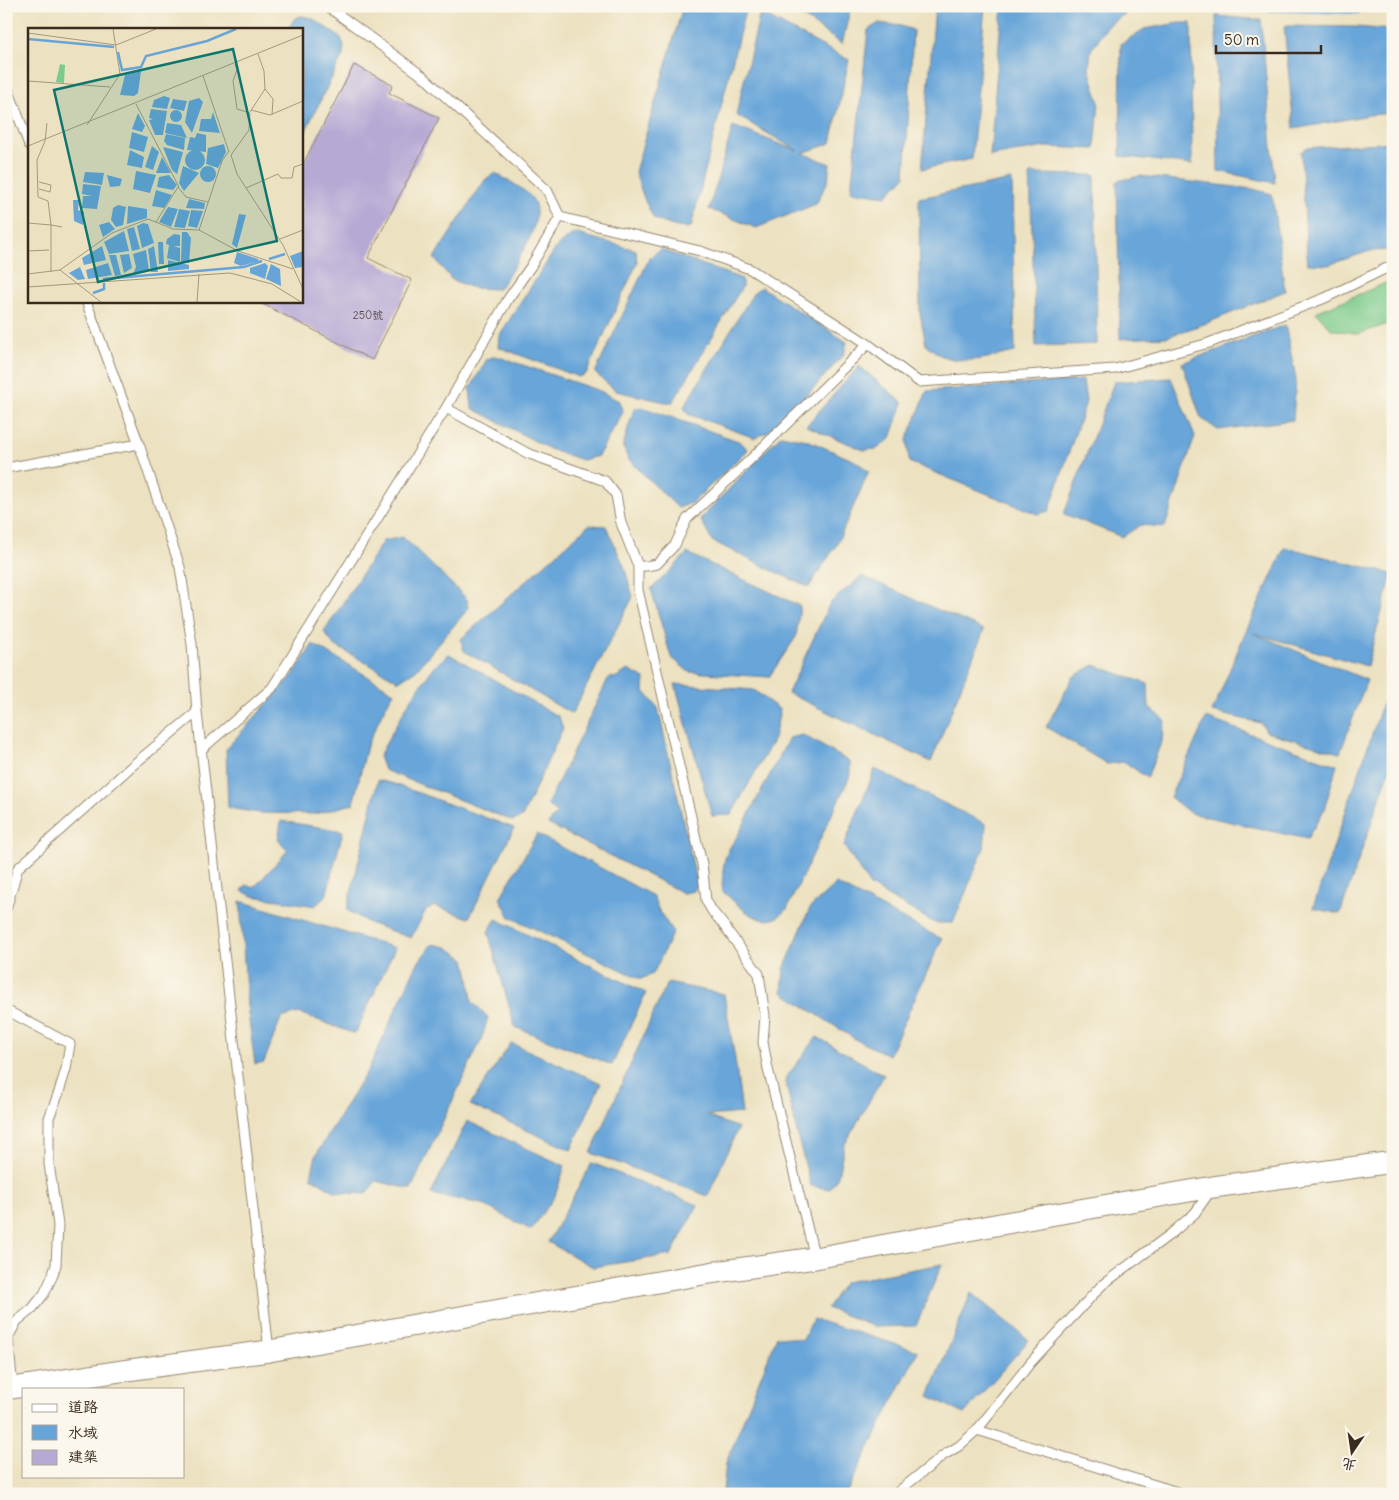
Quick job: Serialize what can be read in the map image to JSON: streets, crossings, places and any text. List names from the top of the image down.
{
  "house_numbers": ["250號"],
  "legend": ["道路", "水域", "建築"],
  "scale_bar": "50 m",
  "north": "bottom"
}
